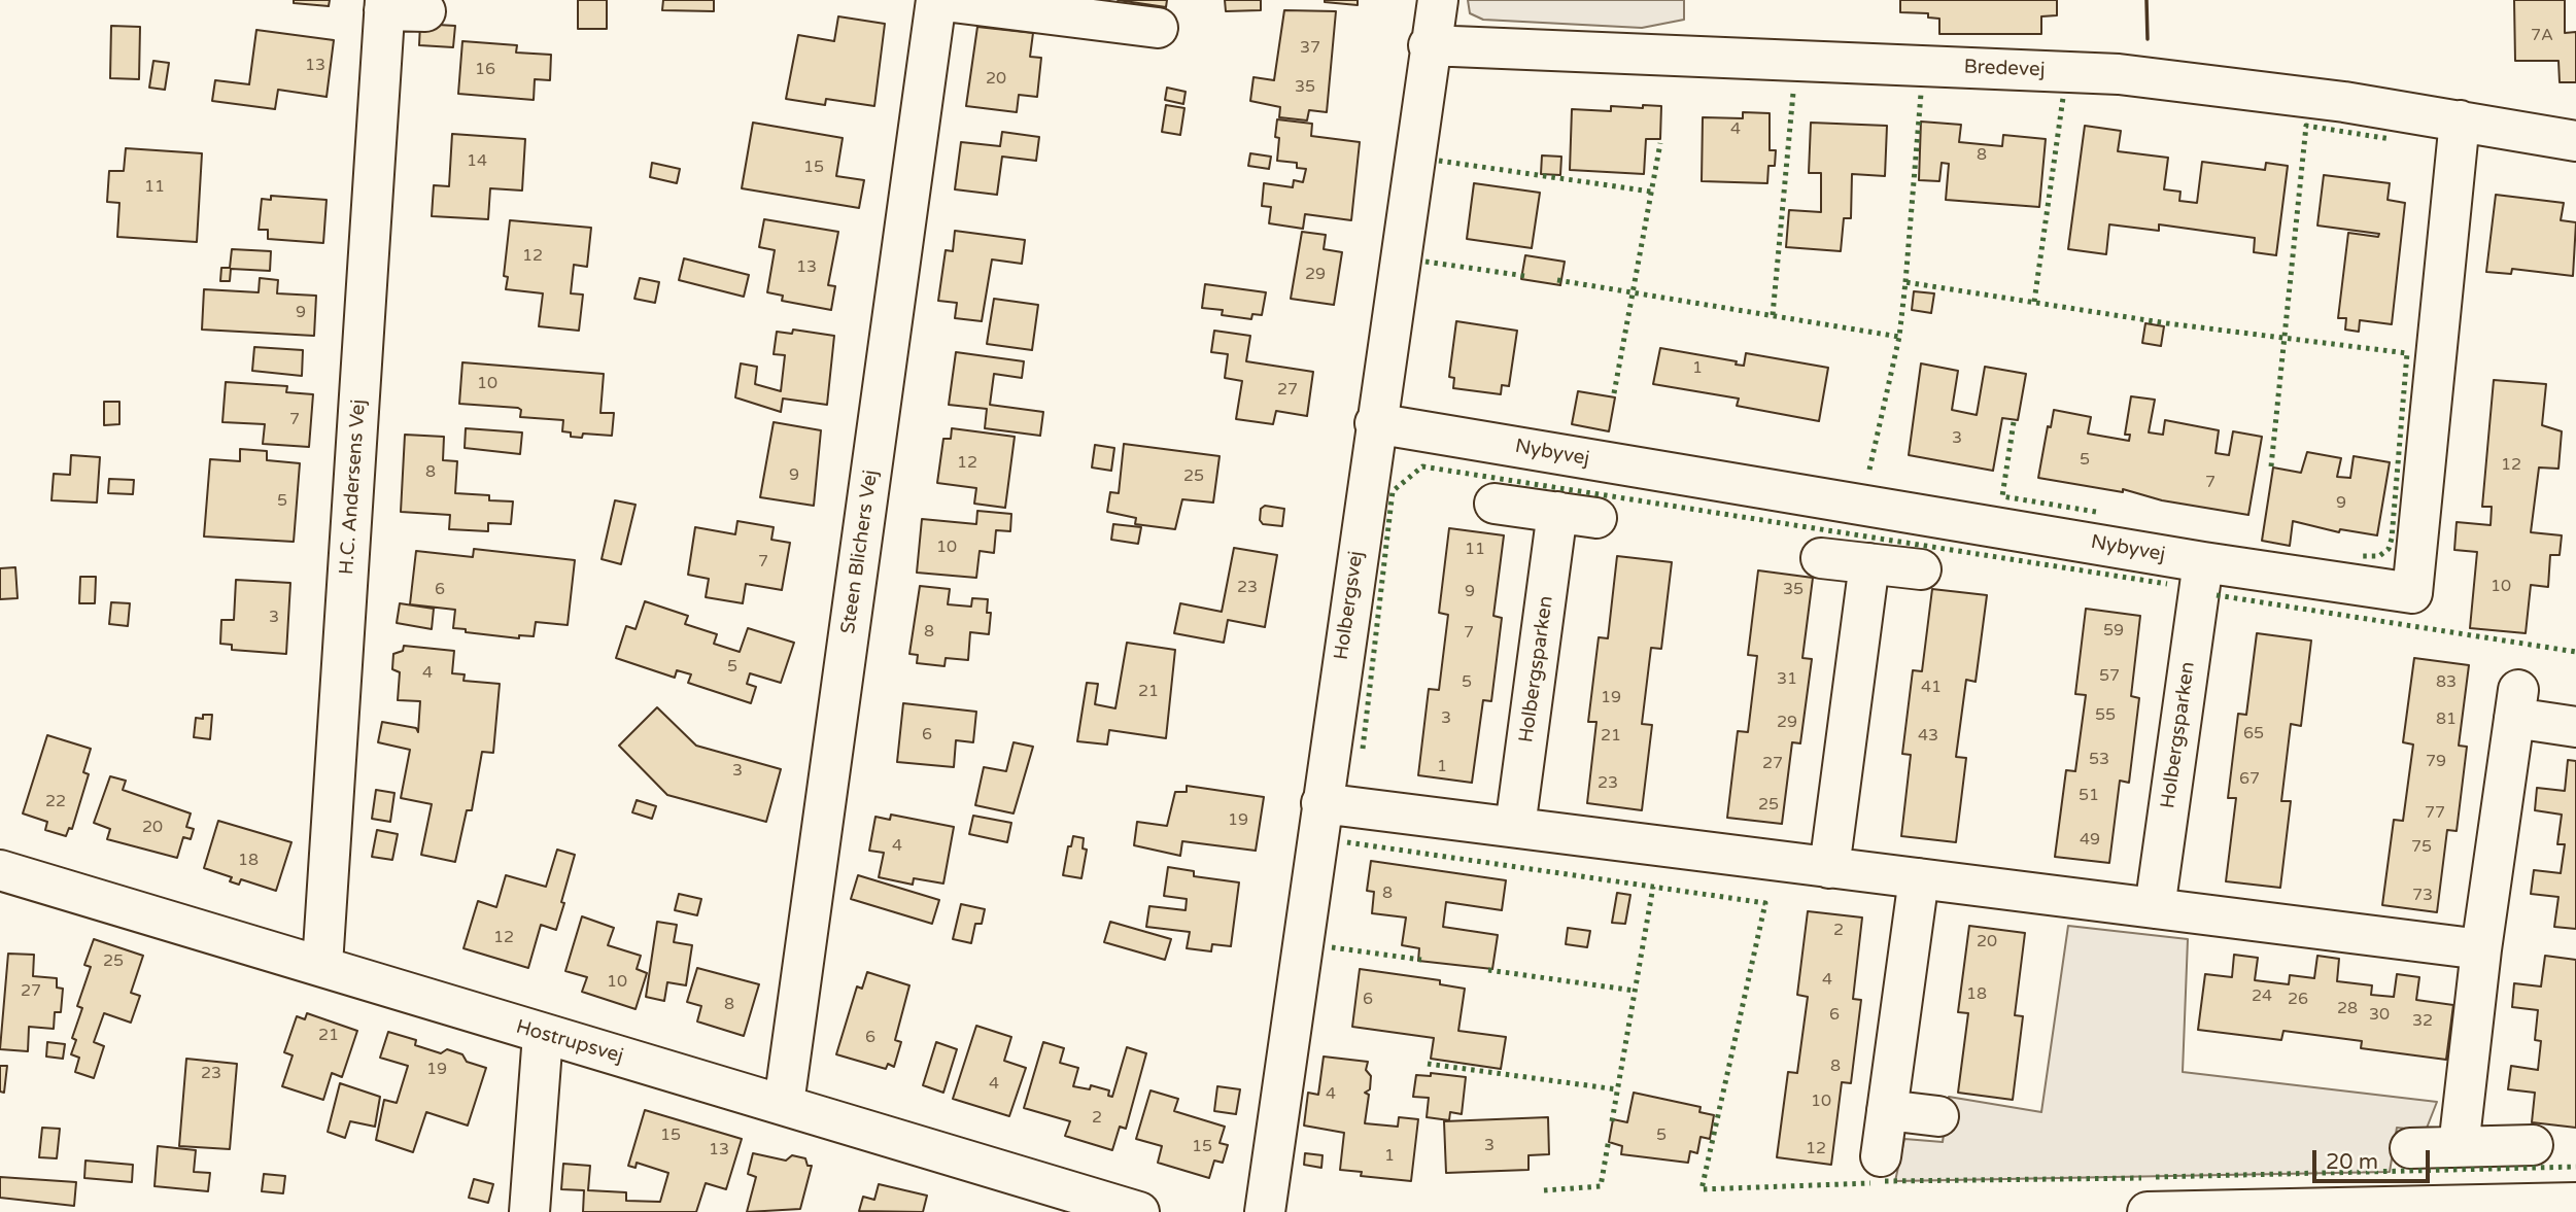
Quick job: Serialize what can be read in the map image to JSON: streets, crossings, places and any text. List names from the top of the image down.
{
  "streets": {
    "street": [
      "Bredevej",
      "Nybyvej",
      "H.C. Andersens Vej",
      "Steen Blichers Vej",
      "Holbergsvej",
      "Holbergsparken",
      "Hostrupsvej"
    ]
  },
  "crossings": [
    ["Bredevej", "Nybyvej"],
    ["Bredevej", "Holbergsvej"],
    ["Nybyvej", "Holbergsvej"],
    ["Nybyvej", "Holbergsparken"],
    ["H.C. Andersens Vej", "Hostrupsvej"],
    ["Steen Blichers Vej", "Hostrupsvej"]
  ],
  "house_numbers": [
    "7A",
    "37",
    "13",
    "16",
    "20",
    "35",
    "4",
    "8",
    "14",
    "15",
    "11",
    "12",
    "13",
    "29",
    "9",
    "1",
    "10",
    "27",
    "7",
    "3",
    "5",
    "12",
    "12",
    "8",
    "9",
    "25",
    "7",
    "5",
    "9",
    "10",
    "11",
    "7",
    "10",
    "23",
    "6",
    "35",
    "9",
    "3",
    "59",
    "8",
    "7",
    "5",
    "4",
    "57",
    "31",
    "5",
    "83",
    "41",
    "21",
    "19",
    "55",
    "3",
    "81",
    "29",
    "65",
    "6",
    "21",
    "43",
    "53",
    "79",
    "27",
    "1",
    "3",
    "67",
    "23",
    "51",
    "22",
    "25",
    "77",
    "19",
    "20",
    "49",
    "4",
    "75",
    "18",
    "8",
    "73",
    "2",
    "12",
    "20",
    "25",
    "4",
    "10",
    "27",
    "18",
    "24",
    "6",
    "26",
    "8",
    "28",
    "6",
    "30",
    "32",
    "21",
    "6",
    "8",
    "19",
    "23",
    "4",
    "4",
    "10",
    "2",
    "15",
    "5",
    "3",
    "15",
    "12",
    "13",
    "1"
  ],
  "scale_bar": "20 m"
}
